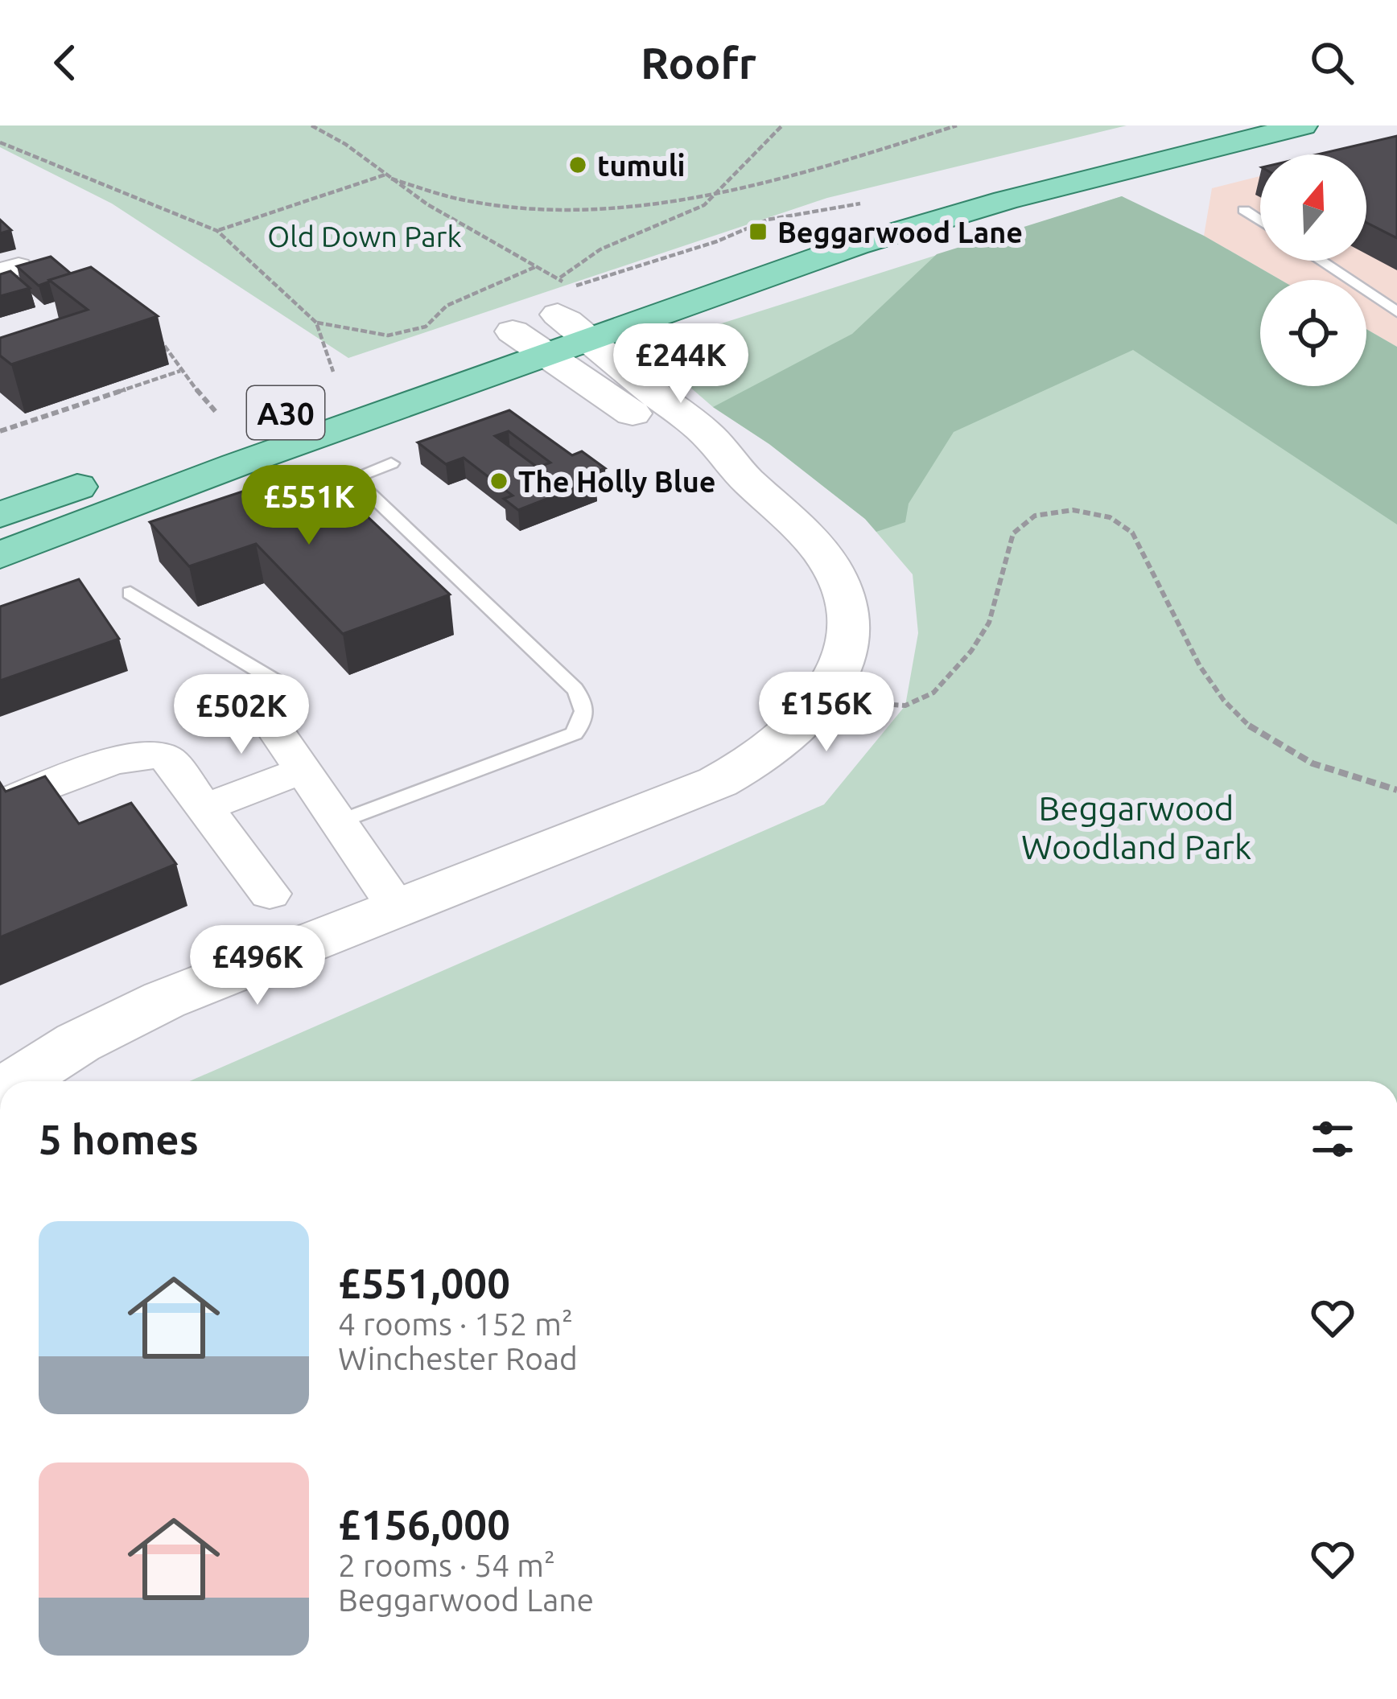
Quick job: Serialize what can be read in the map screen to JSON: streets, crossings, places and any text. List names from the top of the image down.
{
  "streets": {
    "main road": ["A30"]
  },
  "parks": ["Old Down Park", "Beggarwood Woodland Park"],
  "places": {
    "other": ["tumuli", "The Holly Blue"],
    "transit": ["Beggarwood Lane"]
  },
  "north": "top",
  "page": {
    "header": "Roofr",
    "price": [
      "£244K",
      "£551K",
      "£156K",
      "£502K",
      "£496K"
    ],
    "heading": "5 homes",
    "list": [
      {
        "name": "£551,000",
        "note": "4 rooms · 152 m² · Winchester Road"
      },
      {
        "name": "£156,000",
        "note": "2 rooms · 54 m² · Beggarwood Lane"
      }
    ]
  }
}
